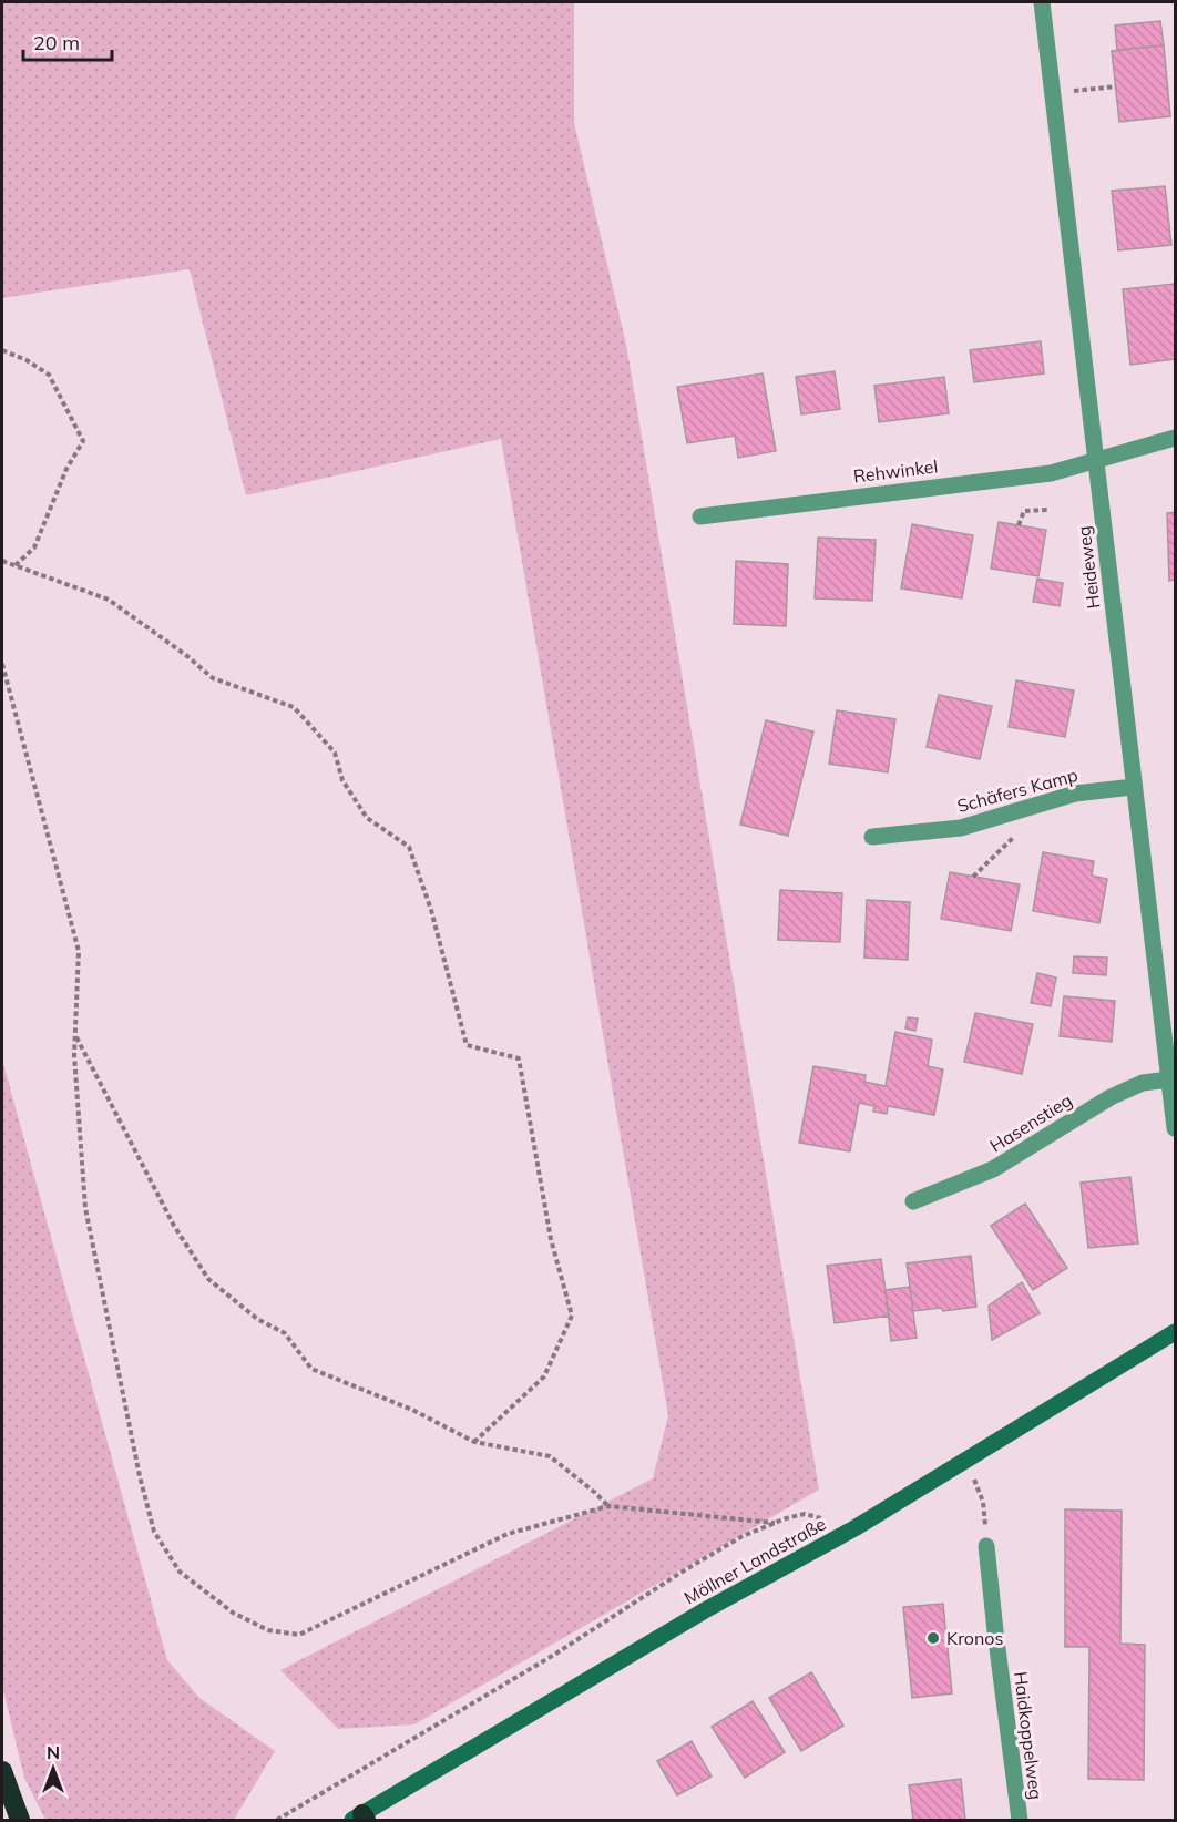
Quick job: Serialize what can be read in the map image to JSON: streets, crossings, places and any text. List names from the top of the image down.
{
  "streets": {
    "main road": ["Möllner Landstraße"],
    "street": [
      "Rehwinkel",
      "Heideweg",
      "Schäfers Kamp",
      "Hasenstieg",
      "Haidkoppelweg"
    ]
  },
  "crossings": [
    ["Rehwinkel", "Heideweg"],
    ["Heideweg", "Schäfers Kamp"],
    ["Heideweg", "Hasenstieg"]
  ],
  "places": ["Kronos"],
  "scale_bar": "20 m",
  "north": "top"
}
